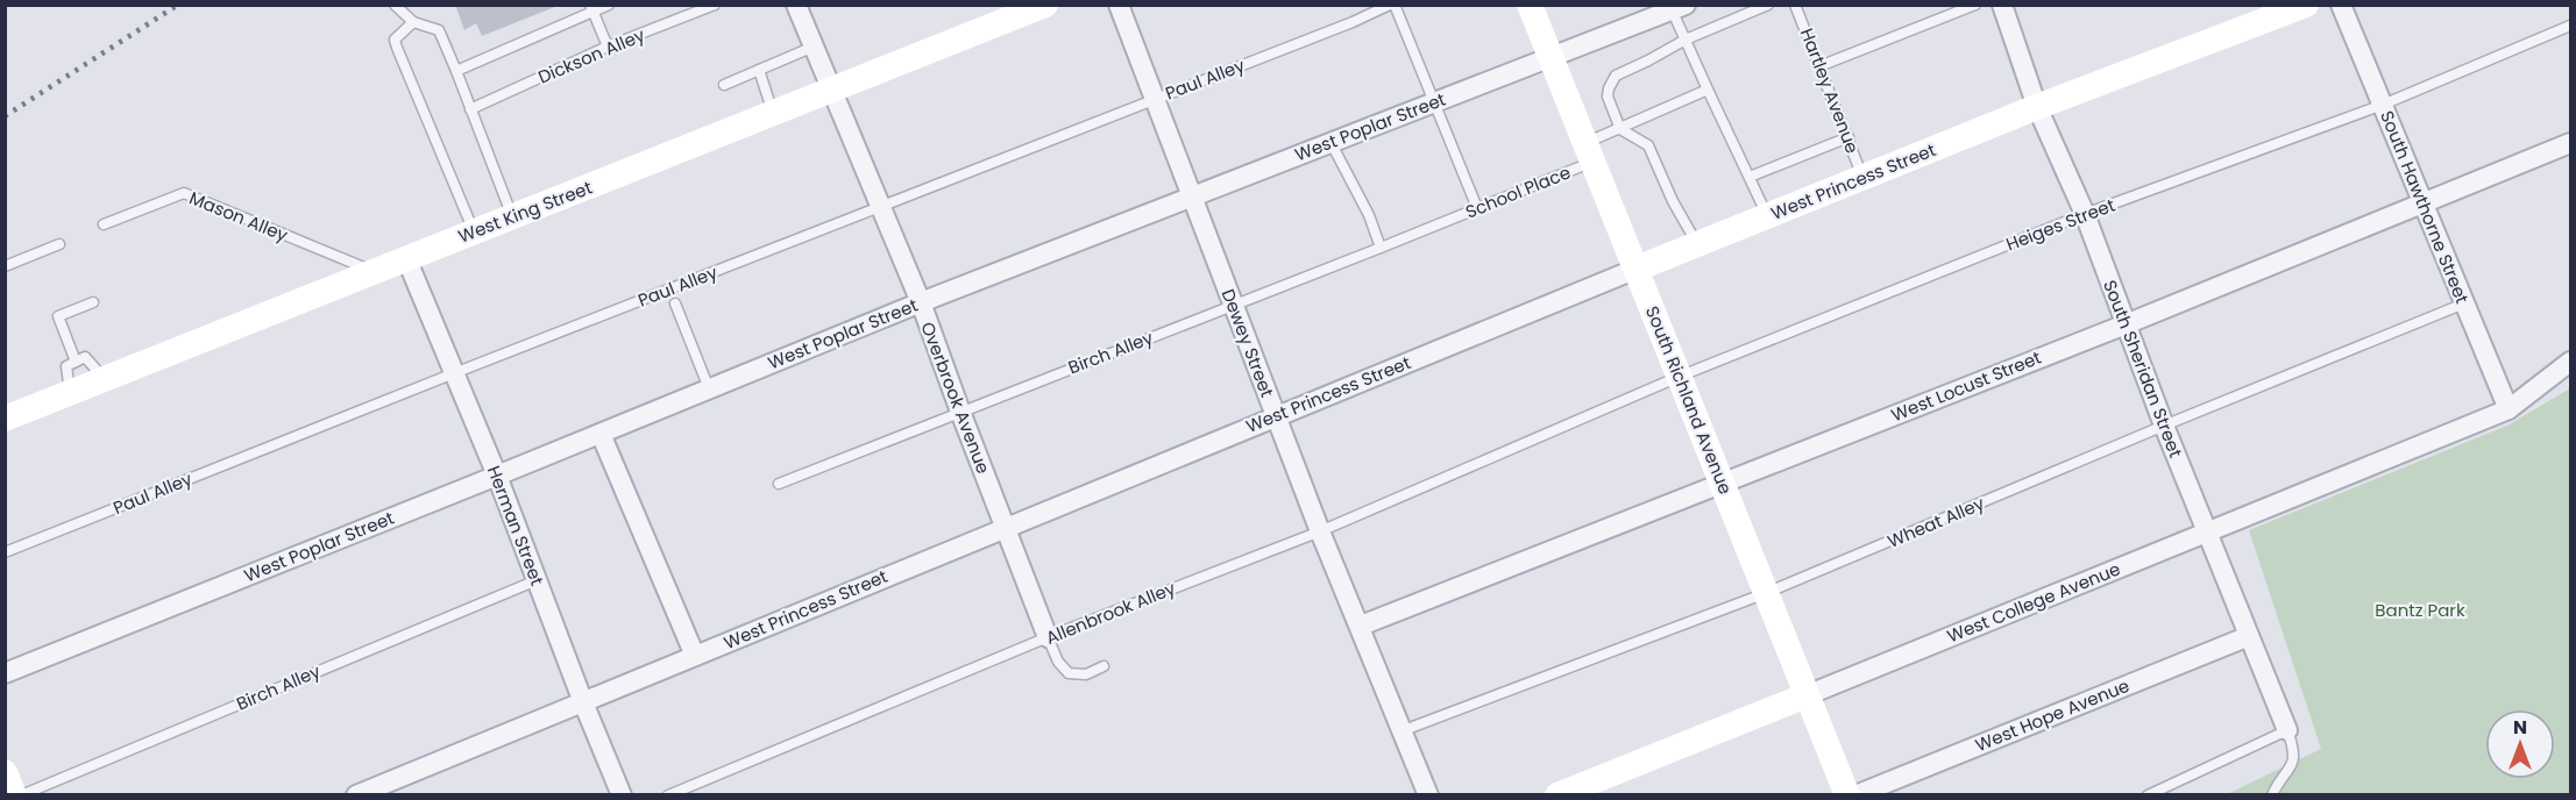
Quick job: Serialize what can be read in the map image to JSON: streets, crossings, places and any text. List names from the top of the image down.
{
  "streets": {
    "street": [
      "West Poplar Street",
      "West Princess Street",
      "South Hawthorne Street",
      "West King Street",
      "Dewey Street",
      "South Sheridan Street",
      "West Locust Street",
      "Overbrook Avenue",
      "South Richland Avenue",
      "Herman Street",
      "West College Avenue",
      "West Hope Avenue"
    ],
    "lane": [
      "Dickson Alley",
      "Paul Alley",
      "Hartley Avenue",
      "School Place",
      "Mason Alley",
      "Heiges Street",
      "Birch Alley",
      "Wheat Alley",
      "Allenbrook Alley"
    ]
  },
  "crossings": [
    ["Paul Alley", "Dewey Street"],
    ["Paul Alley", "Overbrook Avenue"],
    ["Paul Alley", "Herman Street"],
    ["Hartley Avenue", "West Princess Street"],
    ["West Poplar Street", "Dewey Street"],
    ["West Poplar Street", "Overbrook Avenue"],
    ["West Poplar Street", "South Richland Avenue"],
    ["West Poplar Street", "Herman Street"],
    ["West Princess Street", "Dewey Street"],
    ["West Princess Street", "South Sheridan Street"],
    ["West Princess Street", "Overbrook Avenue"],
    ["West Princess Street", "South Richland Avenue"],
    ["West Princess Street", "Herman Street"],
    ["School Place", "Birch Alley"],
    ["School Place", "South Richland Avenue"],
    ["South Hawthorne Street", "Heiges Street"],
    ["South Hawthorne Street", "West Locust Street"],
    ["South Hawthorne Street", "Wheat Alley"],
    ["South Hawthorne Street", "West College Avenue"],
    ["West King Street", "Mason Alley"],
    ["West King Street", "Overbrook Avenue"],
    ["West King Street", "Herman Street"],
    ["Heiges Street", "South Sheridan Street"],
    ["Heiges Street", "South Richland Avenue"],
    ["Heiges Street", "Allenbrook Alley"],
    ["Dewey Street", "Birch Alley"],
    ["Dewey Street", "West Locust Street"],
    ["Dewey Street", "Wheat Alley"],
    ["Dewey Street", "Allenbrook Alley"],
    ["Birch Alley", "Overbrook Avenue"],
    ["Birch Alley", "Herman Street"],
    ["South Sheridan Street", "West Locust Street"],
    ["South Sheridan Street", "Wheat Alley"],
    ["South Sheridan Street", "West College Avenue"],
    ["South Sheridan Street", "West Hope Avenue"],
    ["West Locust Street", "South Richland Avenue"],
    ["Overbrook Avenue", "Allenbrook Alley"],
    ["South Richland Avenue", "Wheat Alley"],
    ["South Richland Avenue", "West College Avenue"]
  ],
  "parks": ["Bantz Park"],
  "north": "top"
}
